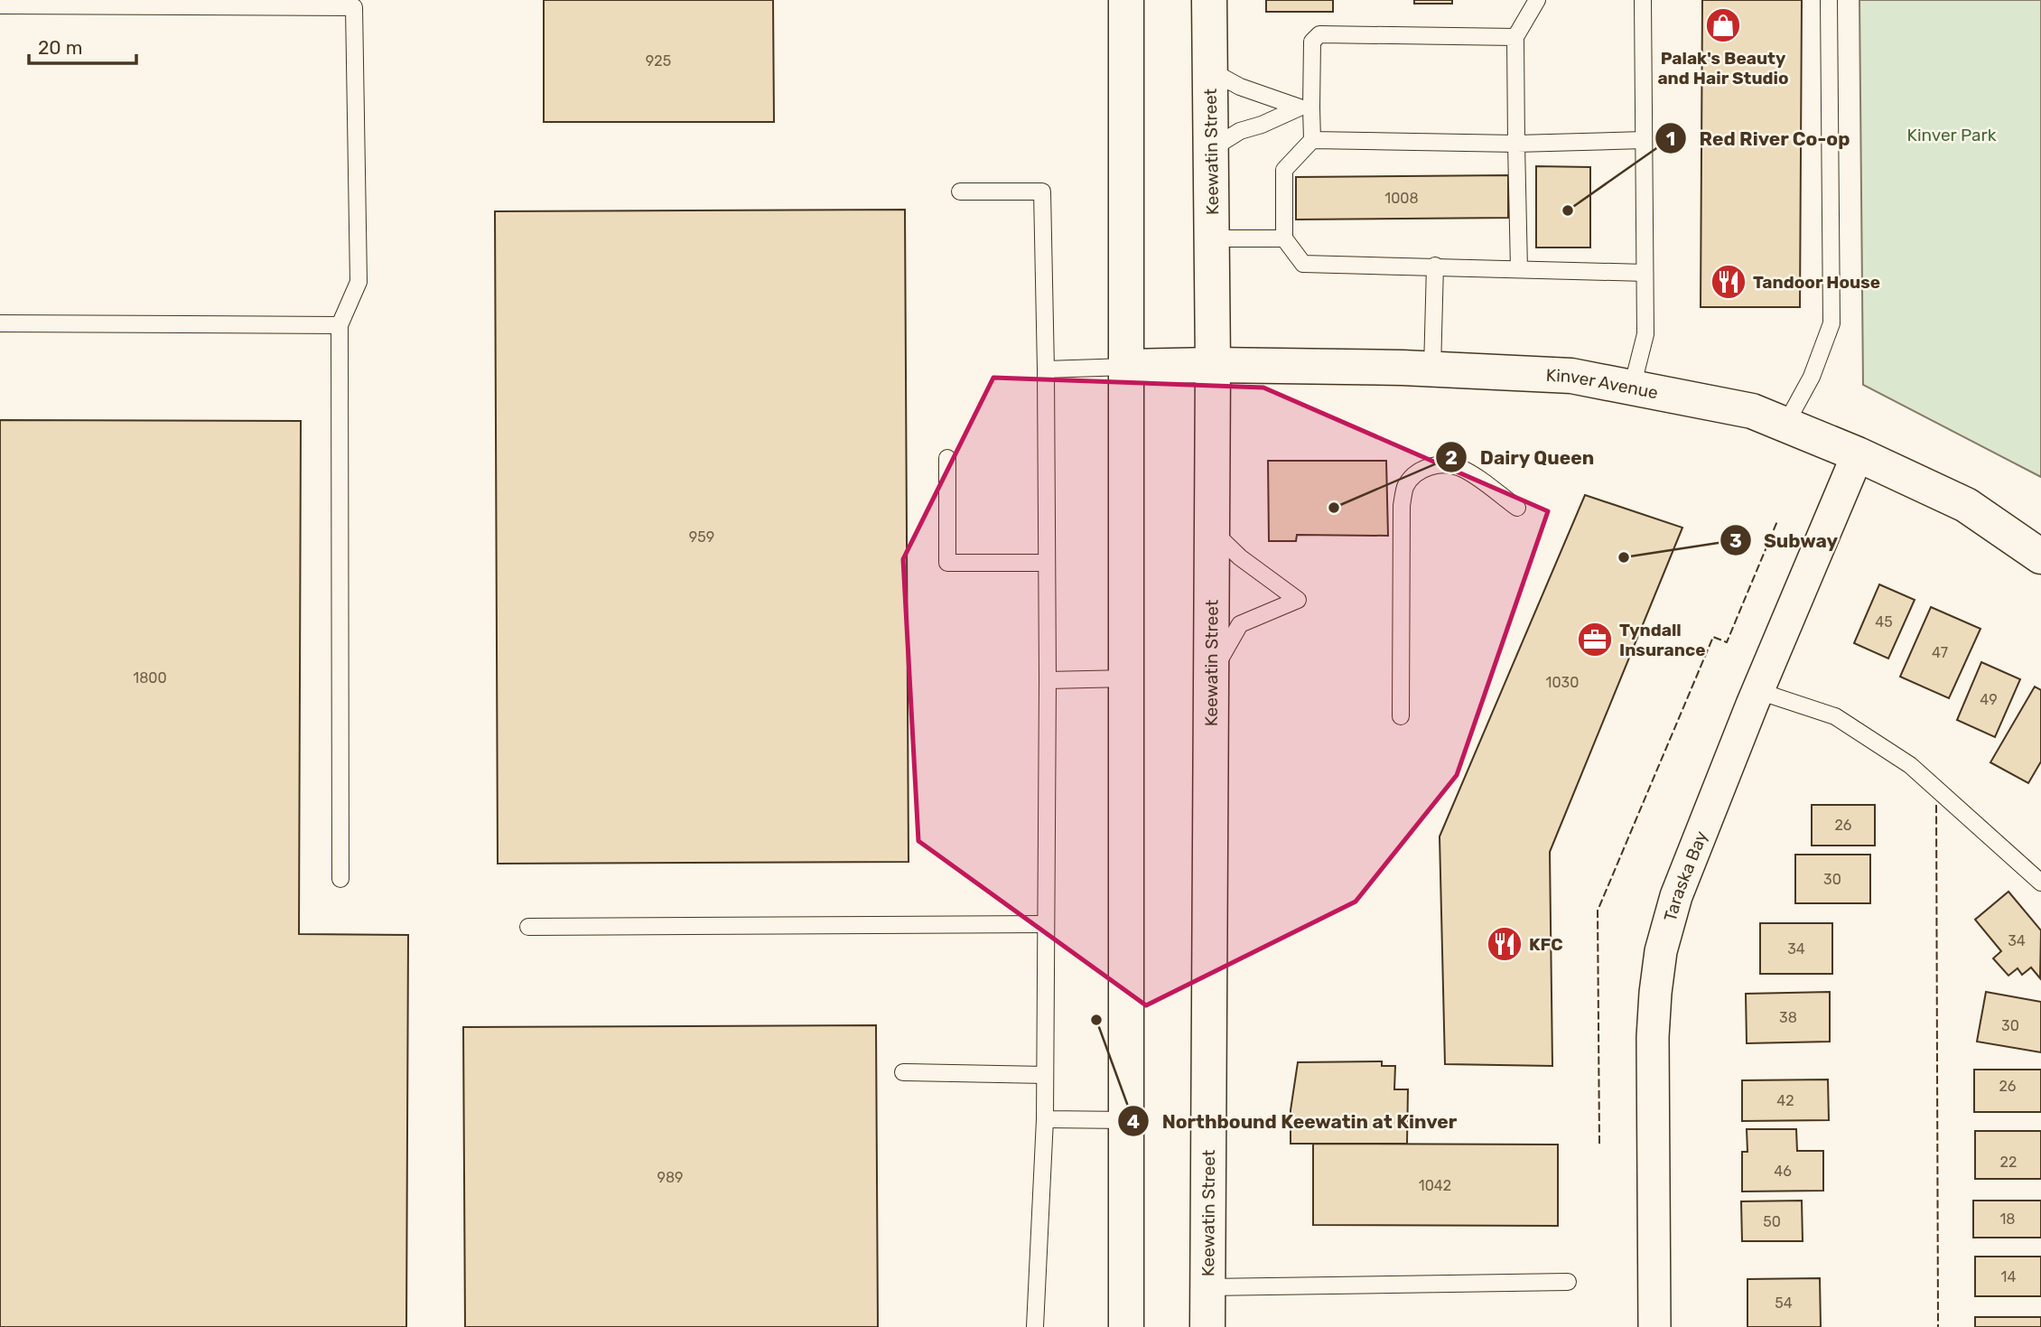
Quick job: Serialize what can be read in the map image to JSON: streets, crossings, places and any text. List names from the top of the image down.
{
  "streets": {
    "main road": ["Keewatin Street", "Kinver Avenue"],
    "street": ["Taraska Bay"]
  },
  "crossings": [
    ["Keewatin Street", "Kinver Avenue"],
    ["Kinver Avenue", "Taraska Bay"]
  ],
  "parks": ["Kinver Park"],
  "places": {
    "shop": ["Palak's Beauty and Hair Studio"],
    "other": [
      "Red River Co-op",
      "Dairy Queen",
      "Subway",
      "Northbound Keewatin at Kinver"
    ],
    "restaurant": ["Tandoor House", "KFC"],
    "office": ["Tyndall Insurance"]
  },
  "house_numbers": [
    "925",
    "1008",
    "959",
    "45",
    "47",
    "1800",
    "1030",
    "49",
    "26",
    "30",
    "34",
    "34",
    "38",
    "30",
    "26",
    "42",
    "22",
    "46",
    "989",
    "1042",
    "18",
    "50",
    "14",
    "54"
  ],
  "scale_bar": "20 m"
}
